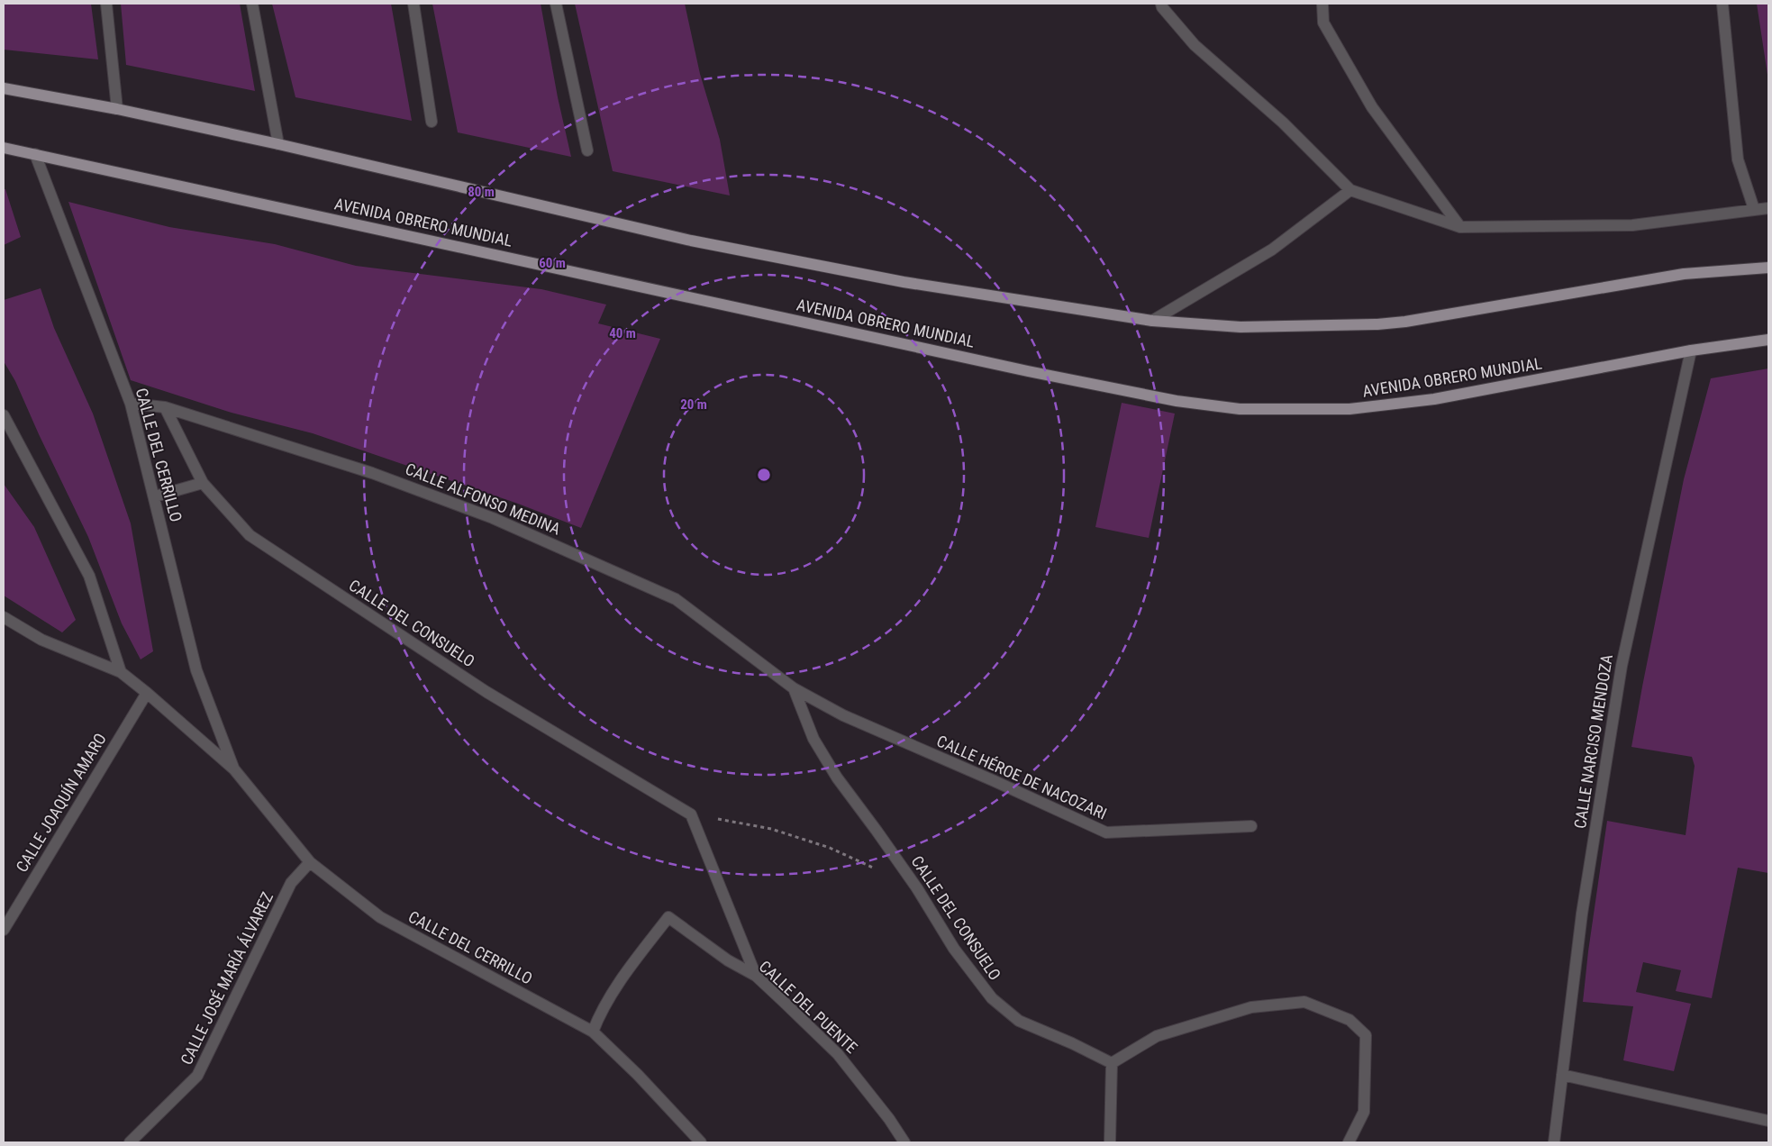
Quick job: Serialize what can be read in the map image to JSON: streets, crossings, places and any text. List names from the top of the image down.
{
  "streets": {
    "main road": ["AVENIDA OBRERO MUNDIAL"],
    "street": [
      "CALLE DEL CERRILLO",
      "CALLE ALFONSO MEDINA",
      "CALLE DEL CONSUELO",
      "CALLE NARCISO MENDOZA",
      "CALLE HÉROE DE NACOZARI",
      "CALLE JOAQUÍN AMARO",
      "CALLE JOSÉ MARÍA ÁLVAREZ",
      "CALLE DEL PUENTE"
    ]
  },
  "crossings": [
    ["AVENIDA OBRERO MUNDIAL", "CALLE DEL CERRILLO"],
    ["AVENIDA OBRERO MUNDIAL", "CALLE NARCISO MENDOZA"],
    ["CALLE DEL CERRILLO", "CALLE ALFONSO MEDINA"],
    ["CALLE DEL CERRILLO", "CALLE JOAQUÍN AMARO"],
    ["CALLE DEL CERRILLO", "CALLE JOSÉ MARÍA ÁLVAREZ"],
    ["CALLE DEL CERRILLO", "CALLE DEL PUENTE"],
    ["CALLE ALFONSO MEDINA", "CALLE DEL CONSUELO"],
    ["CALLE ALFONSO MEDINA", "CALLE HÉROE DE NACOZARI"],
    ["CALLE DEL CONSUELO", "CALLE HÉROE DE NACOZARI"]
  ],
  "rings": [
    "80 m",
    "60 m",
    "40 m",
    "20 m"
  ]
}
